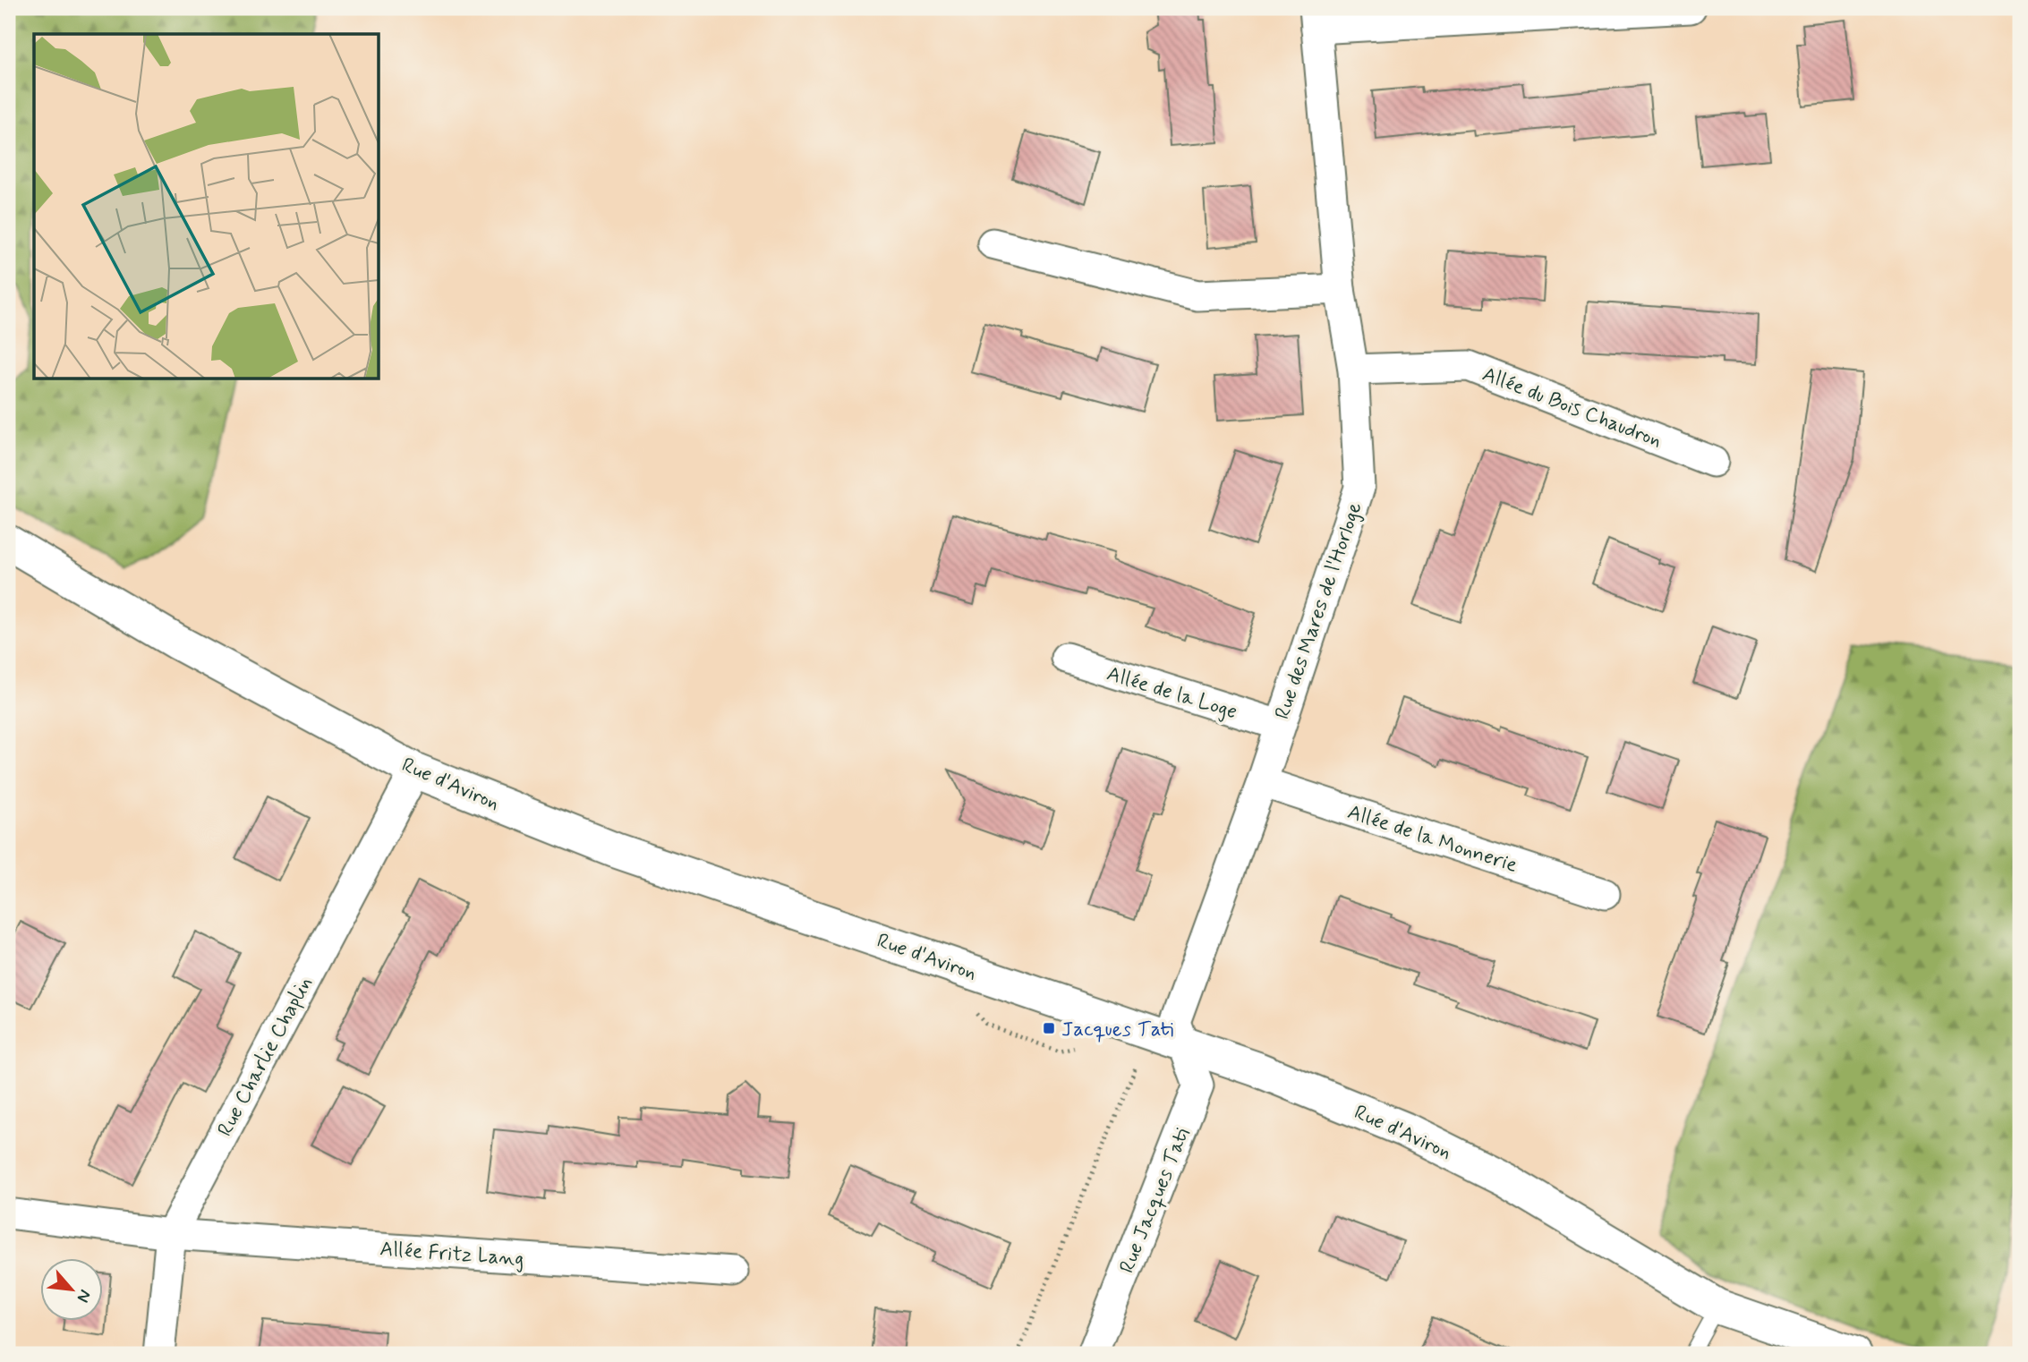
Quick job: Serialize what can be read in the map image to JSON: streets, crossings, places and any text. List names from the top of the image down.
{
  "streets": {
    "street": [
      "Allée du Bois Chaudron",
      "Rue des Mares de l'Horloge",
      "Allée de la Loge",
      "Rue d'Aviron",
      "Allée de la Monnerie",
      "Rue Charlie Chaplin",
      "Rue Jacques Tati",
      "Allée Fritz Lang"
    ]
  },
  "crossings": [
    ["Allée du Bois Chaudron", "Rue des Mares de l'Horloge"],
    ["Rue des Mares de l'Horloge", "Allée de la Loge"],
    ["Rue des Mares de l'Horloge", "Rue d'Aviron"],
    ["Rue des Mares de l'Horloge", "Allée de la Monnerie"],
    ["Rue des Mares de l'Horloge", "Rue Jacques Tati"],
    ["Rue d'Aviron", "Rue Charlie Chaplin"],
    ["Rue d'Aviron", "Rue Jacques Tati"],
    ["Rue Charlie Chaplin", "Allée Fritz Lang"]
  ],
  "places": {
    "transit": ["Jacques Tati"]
  },
  "north": "bottom right"
}
